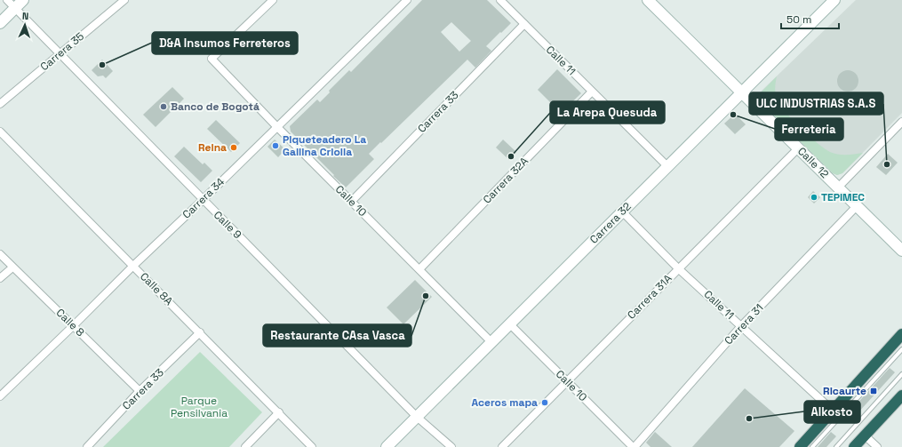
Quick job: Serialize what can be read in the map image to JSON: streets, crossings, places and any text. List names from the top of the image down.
{
  "streets": {
    "street": [
      "Carrera 35",
      "Calle 11",
      "Carrera 33",
      "Calle 12",
      "Carrera 32A",
      "Carrera 34",
      "Calle 10",
      "Carrera 32",
      "Calle 9",
      "Calle 8A",
      "Carrera 31A",
      "Calle 8",
      "Carrera 31"
    ]
  },
  "crossings": [
    ["Carrera 35", "Calle 9"],
    ["Calle 11", "Carrera 33"],
    ["Calle 11", "Carrera 32A"],
    ["Calle 11", "Carrera 32"],
    ["Calle 11", "Carrera 31A"],
    ["Calle 11", "Carrera 31"],
    ["Carrera 33", "Calle 10"],
    ["Carrera 33", "Calle 8A"],
    ["Carrera 33", "Calle 8"],
    ["Calle 12", "Carrera 32"],
    ["Calle 12", "Carrera 31A"],
    ["Calle 12", "Carrera 31"],
    ["Carrera 32A", "Calle 10"],
    ["Carrera 34", "Calle 10"],
    ["Carrera 34", "Calle 9"],
    ["Carrera 34", "Calle 8A"],
    ["Carrera 34", "Calle 8"],
    ["Calle 10", "Carrera 32"],
    ["Calle 10", "Carrera 31A"],
    ["Calle 10", "Carrera 31"],
    ["Carrera 32", "Calle 9"]
  ],
  "parks": ["Parque Pensilvania"],
  "places": {
    "other": [
      "D&A Insumos Ferreteros",
      "Banco de Bogotá",
      "Ferreteria",
      "Piqueteadero La Gallina Criolla",
      "Reina",
      "La Arepa Quesuda",
      "ULC INDUSTRIAS S.A.S",
      "TEPIMEC",
      "Restaurante CAsa Vasca",
      "Aceros mapa",
      "Alkosto"
    ],
    "transit": ["Ricaurte"]
  },
  "scale_bar": "50 m",
  "north": "top"
}
